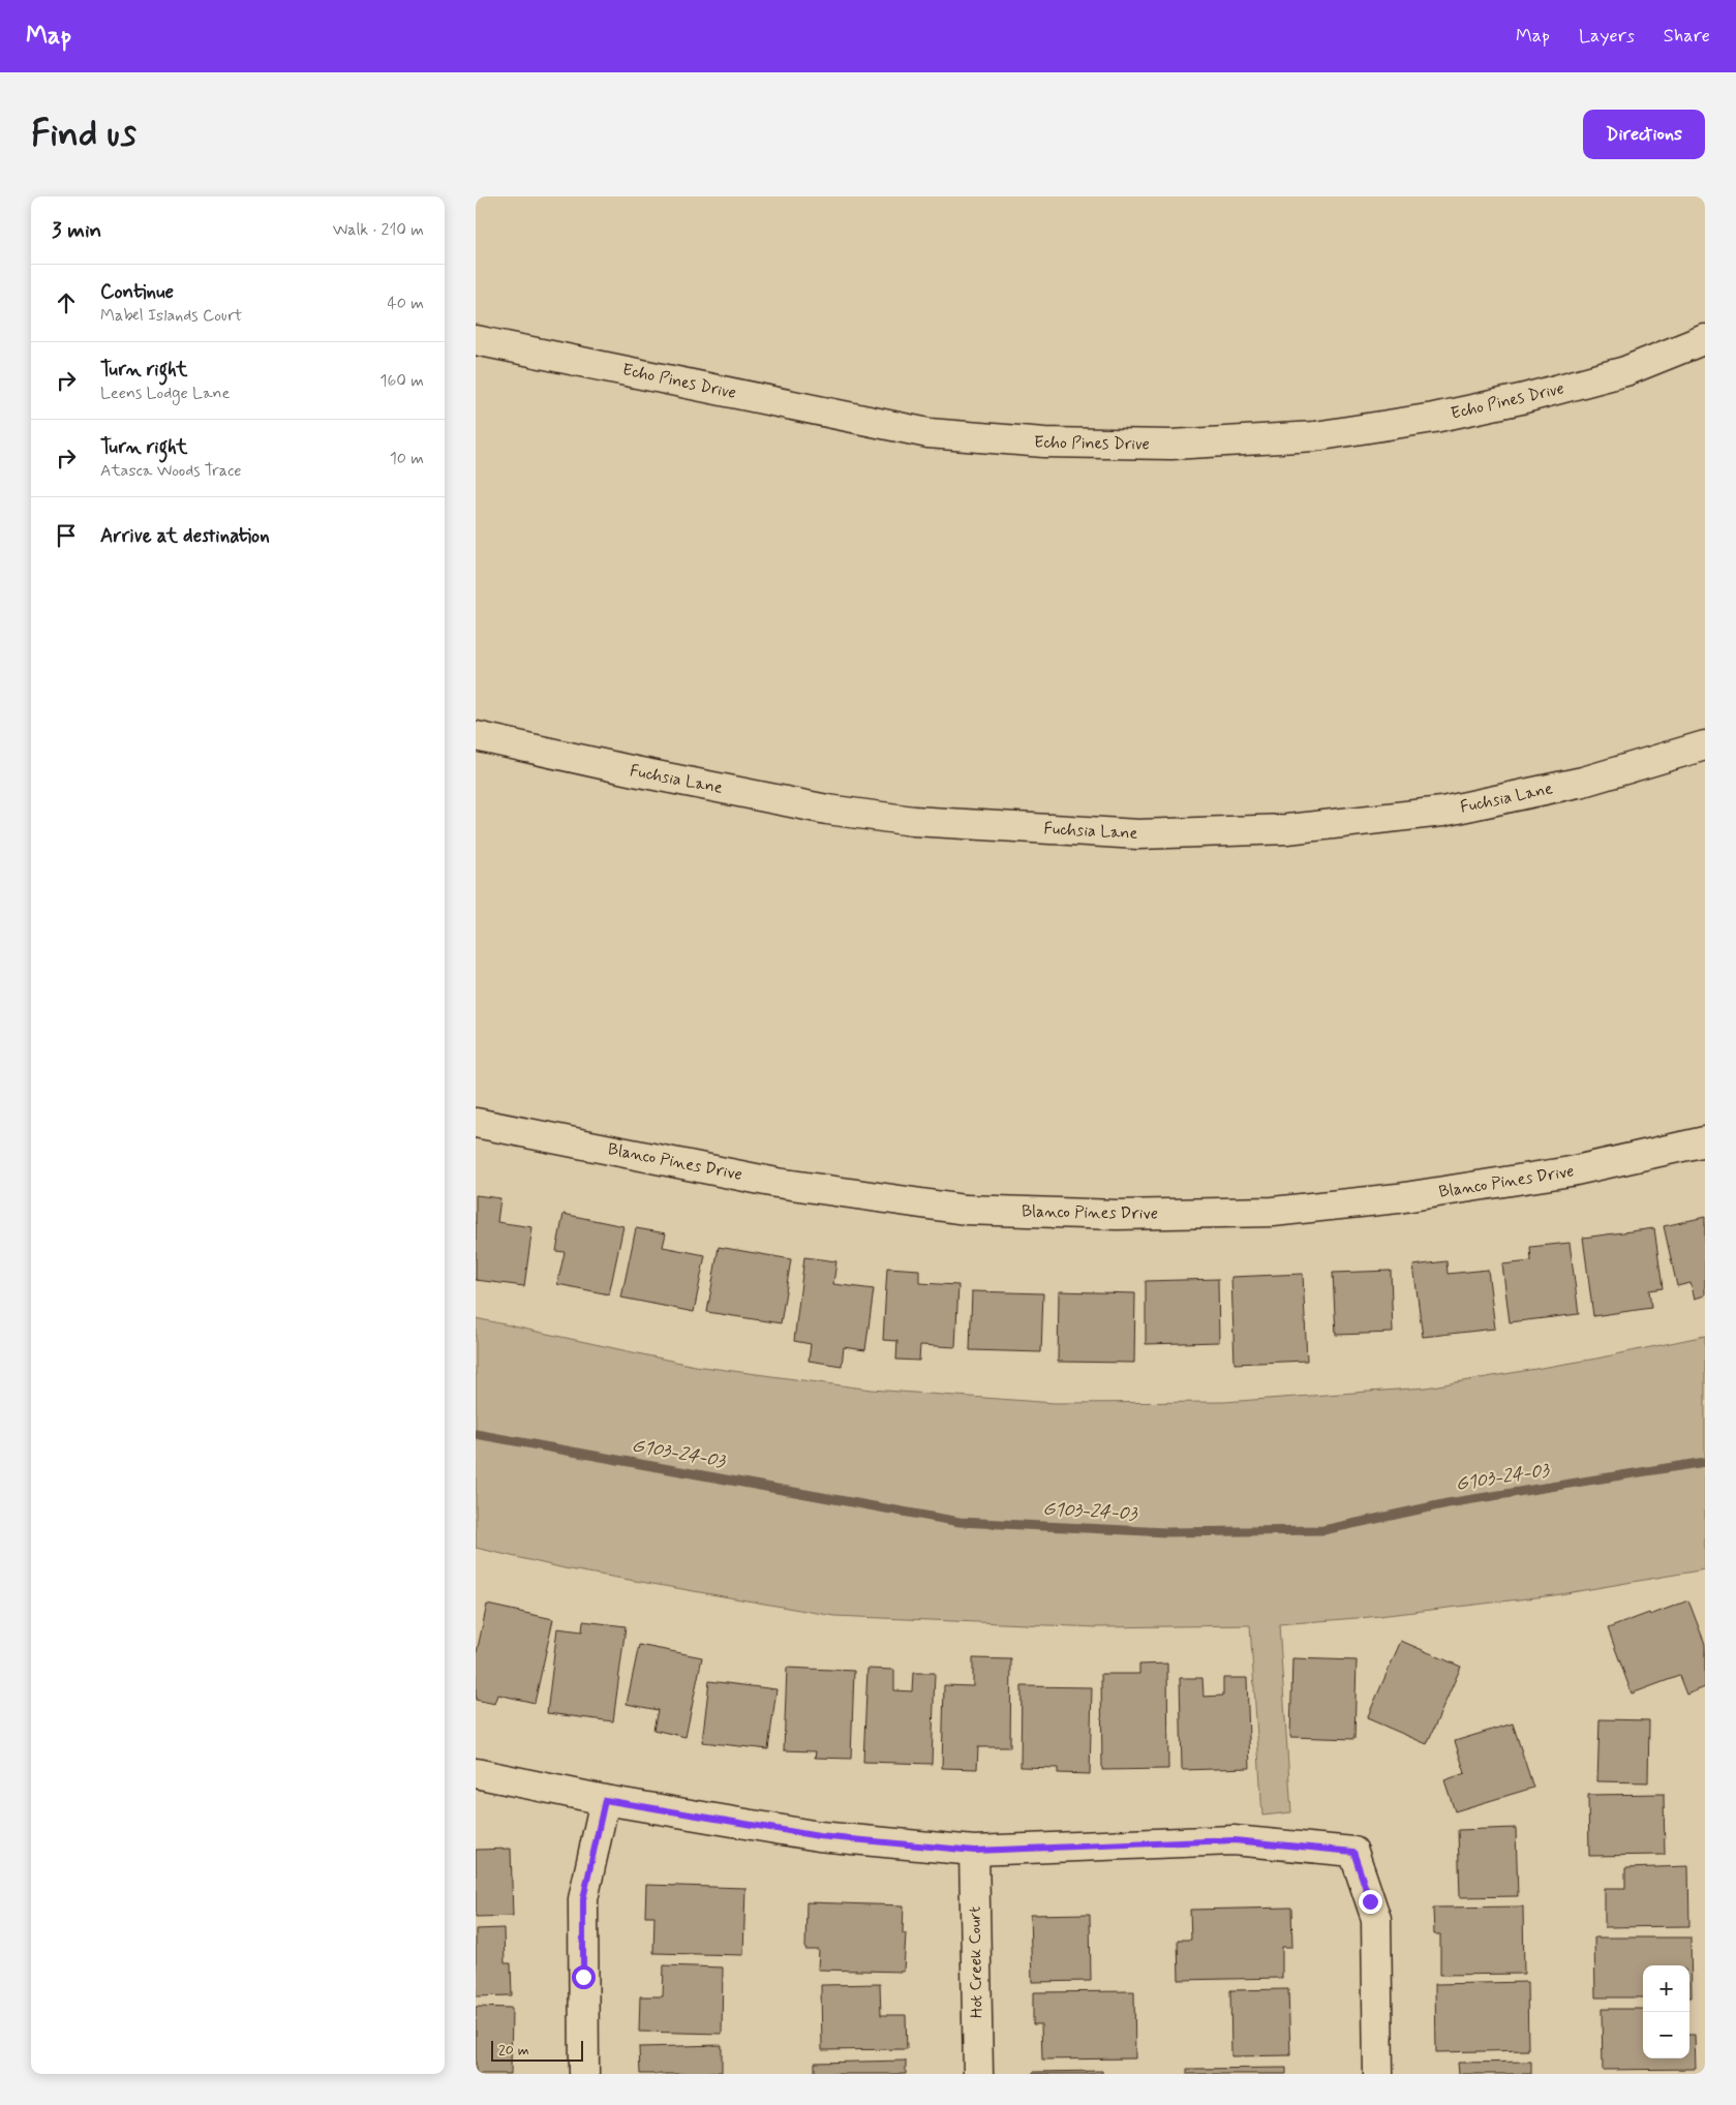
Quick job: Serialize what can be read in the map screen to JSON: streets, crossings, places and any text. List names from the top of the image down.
{
  "streets": {
    "street": [
      "Echo Pines Drive",
      "Fuchsia Lane",
      "Blanco Pines Drive",
      "Hot Creek Court"
    ]
  },
  "water": ["G103-24-03"],
  "scale_bar": "20 m",
  "page": {
    "header": "Map",
    "nav": ["Map", "Layers", "Share"],
    "buttons": "Directions",
    "title": "Find us",
    "heading": ["3 min", "Walk · 210 m"],
    "list": [
      ["Continue", "Mabel Islands Court", "40 m"],
      ["Turn right", "Leens Lodge Lane", "160 m"],
      ["Turn right", "Atasca Woods Trace", "10 m"],
      "Arrive at destination"
    ],
    "map_buttons": ["+", "−"],
    "scale": "20 m"
  }
}
